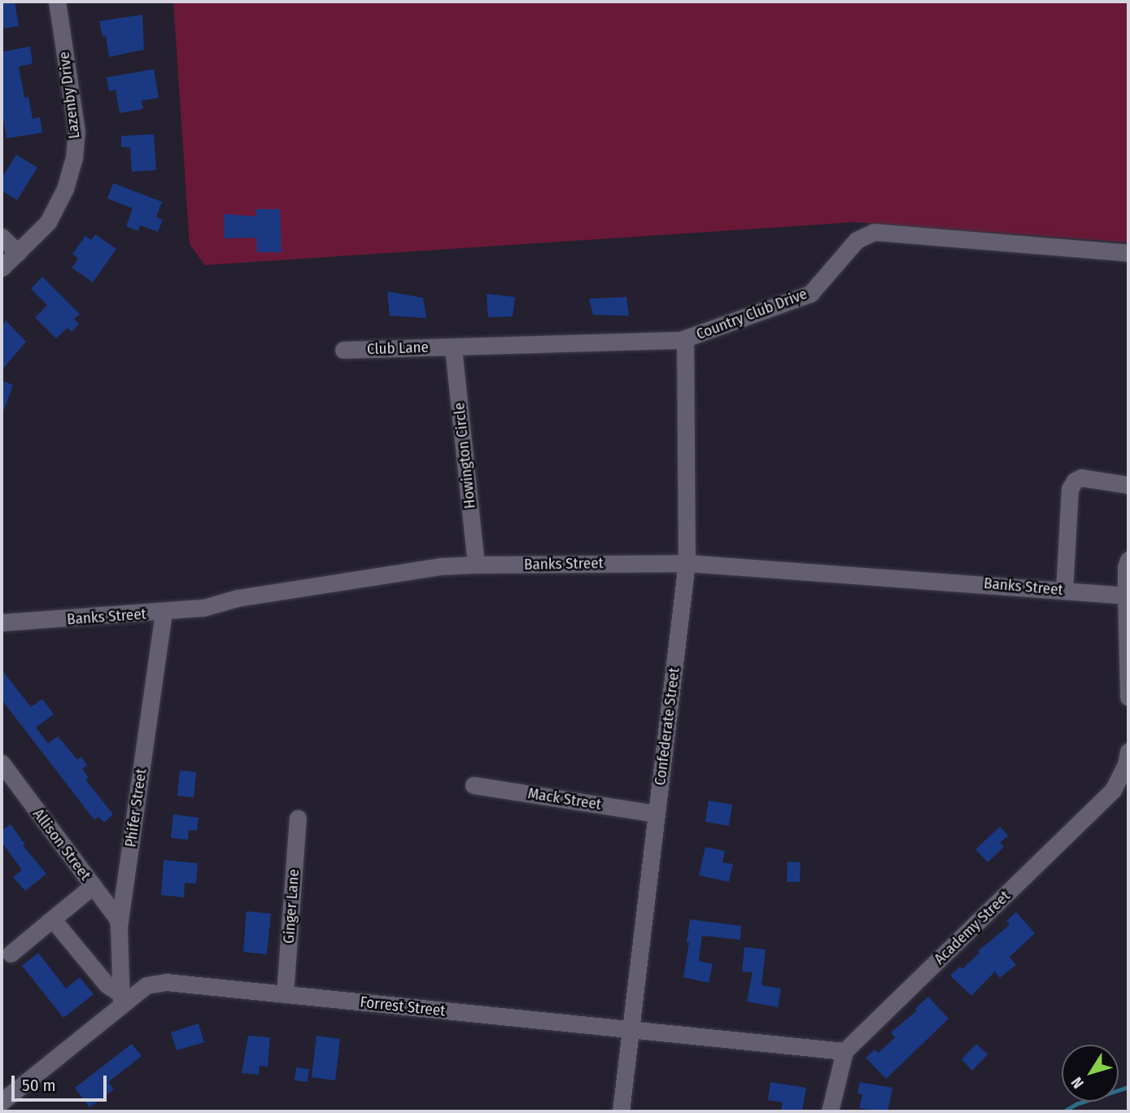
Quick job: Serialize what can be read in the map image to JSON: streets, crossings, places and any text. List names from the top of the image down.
{
  "streets": {
    "street": [
      "Lazenby Drive",
      "Country Club Drive",
      "Club Lane",
      "Howington Circle",
      "Banks Street",
      "Confederate Street",
      "Mack Street",
      "Phifer Street",
      "Allison Street",
      "Ginger Lane",
      "Academy Street",
      "Forrest Street"
    ]
  },
  "crossings": [
    ["Country Club Drive", "Club Lane"],
    ["Country Club Drive", "Howington Circle"],
    ["Country Club Drive", "Confederate Street"],
    ["Club Lane", "Howington Circle"],
    ["Howington Circle", "Banks Street"],
    ["Banks Street", "Confederate Street"],
    ["Banks Street", "Phifer Street"],
    ["Confederate Street", "Mack Street"],
    ["Confederate Street", "Forrest Street"],
    ["Phifer Street", "Allison Street"],
    ["Phifer Street", "Forrest Street"],
    ["Ginger Lane", "Forrest Street"],
    ["Academy Street", "Forrest Street"]
  ],
  "scale_bar": "50 m",
  "north": "bottom left"
}
